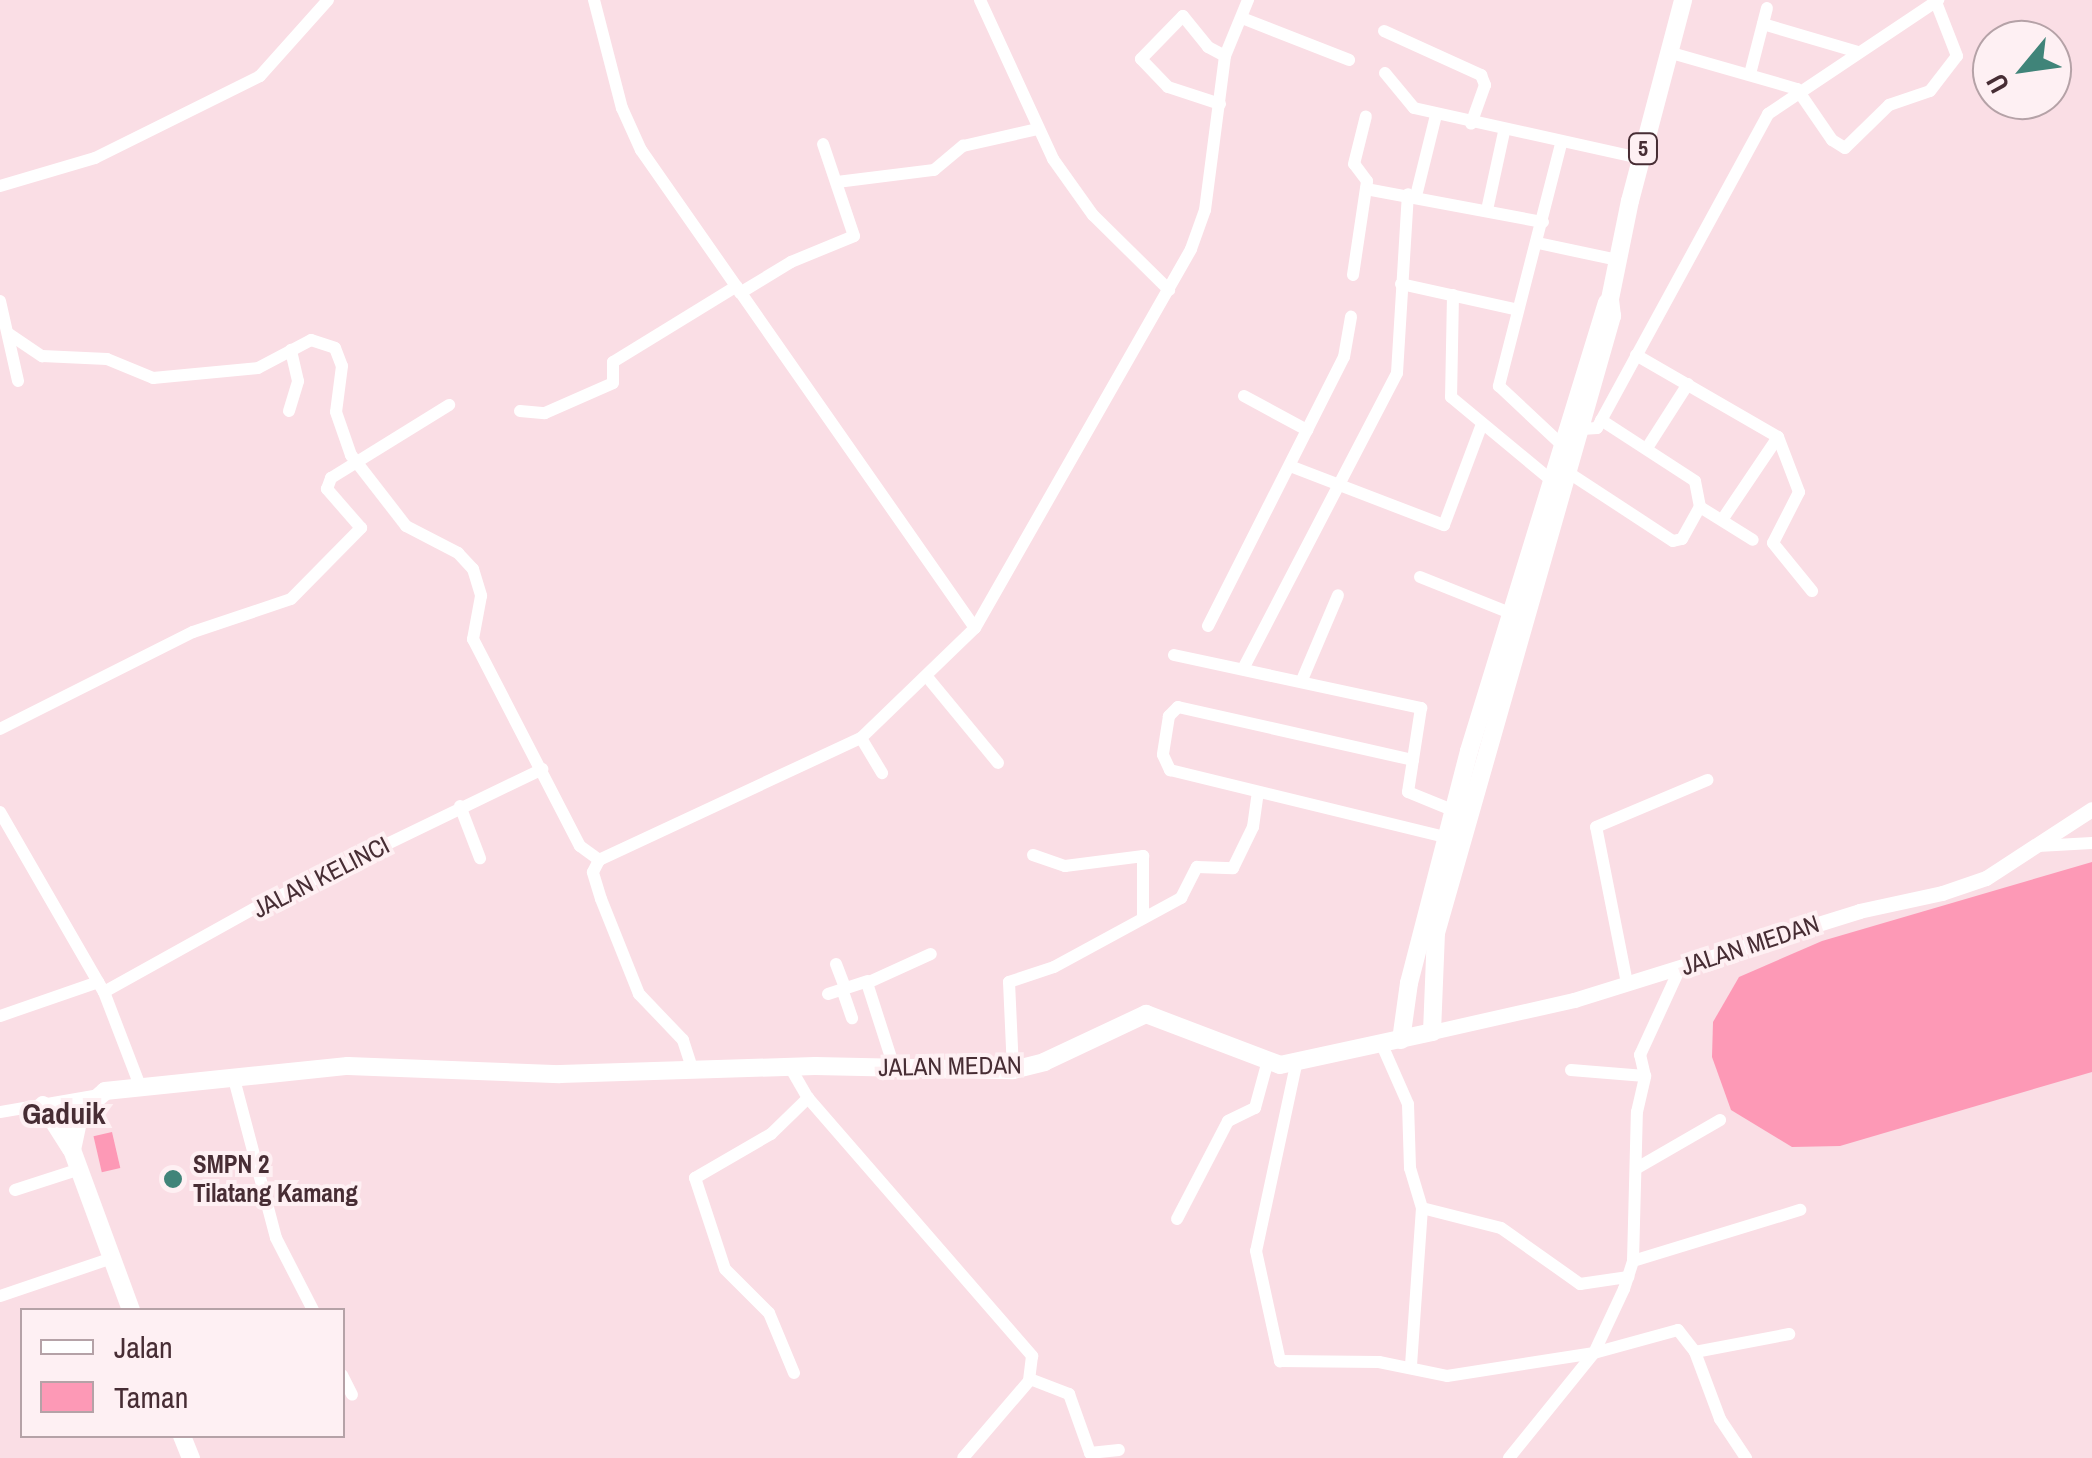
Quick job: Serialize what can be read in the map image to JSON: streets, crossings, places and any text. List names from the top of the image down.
{
  "streets": {
    "highway": ["5", "JALAN MEDAN"],
    "street": ["JALAN KELINCI"]
  },
  "districts": ["Gaduik"],
  "places": ["SMPN 2 Tilatang Kamang"],
  "legend": ["Jalan", "Taman"],
  "north": "bottom left"
}
